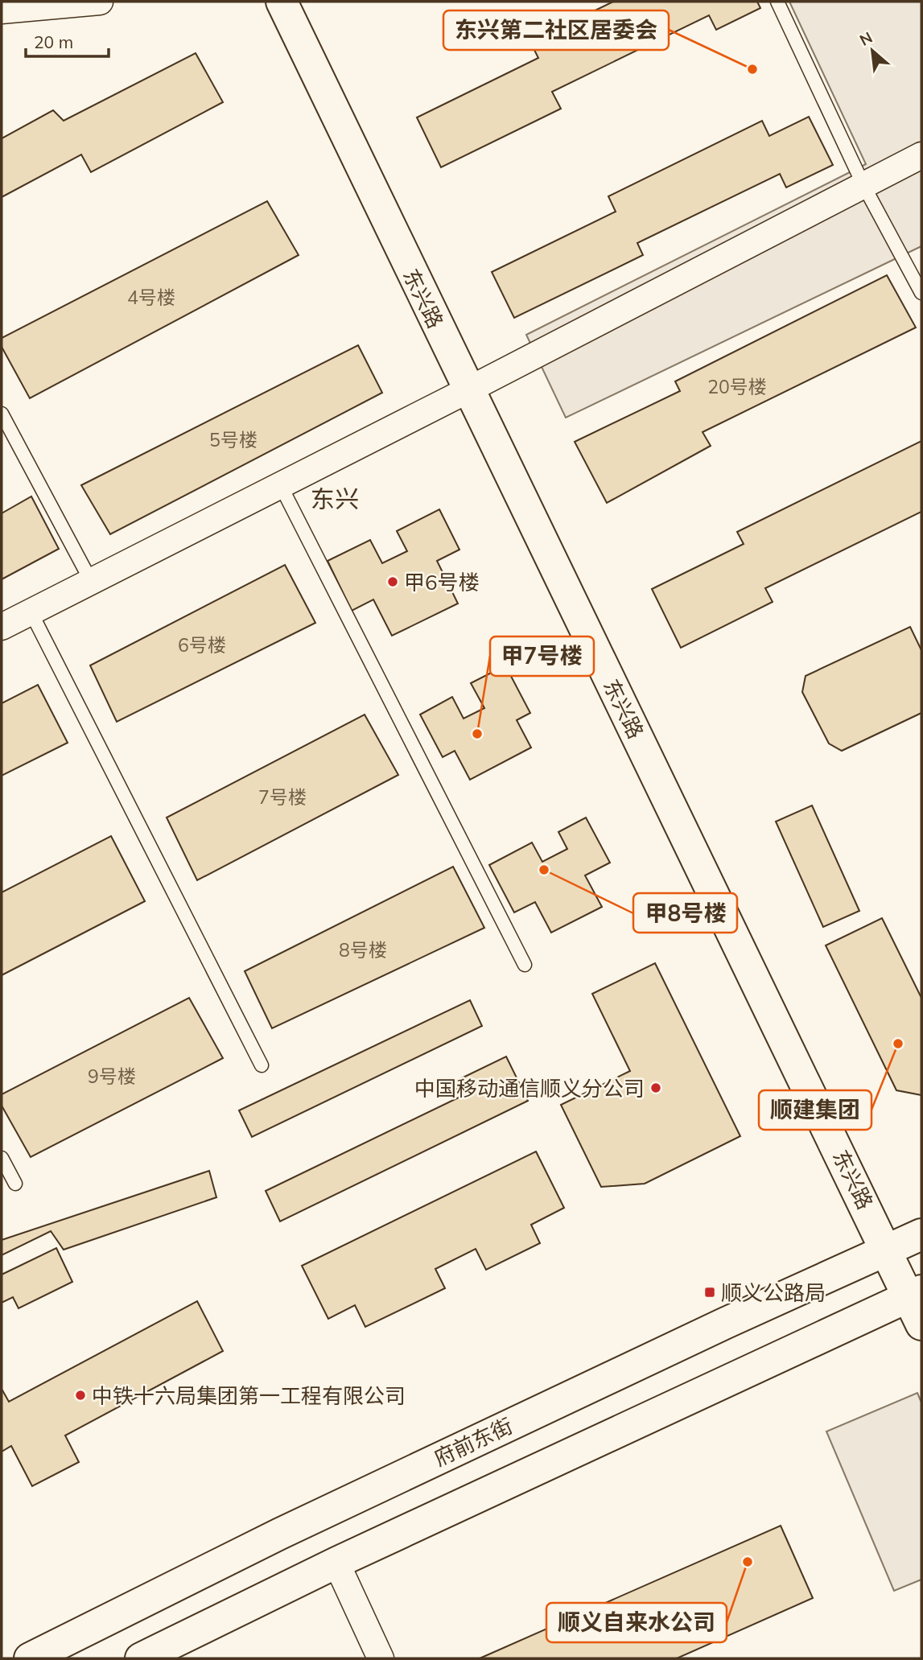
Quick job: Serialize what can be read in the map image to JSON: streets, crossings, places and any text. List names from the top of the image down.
{
  "streets": {
    "main road": ["东兴路", "府前东街"]
  },
  "crossings": [
    ["东兴路", "府前东街"]
  ],
  "districts": ["东兴"],
  "places": {
    "other": [
      "东兴第二社区居委会",
      "甲6号楼",
      "甲7号楼",
      "甲8号楼",
      "顺建集团",
      "中国移动通信顺义分公司",
      "中铁十六局集团第一工程有限公司",
      "顺义自来水公司"
    ],
    "transit": ["顺义公路局"]
  },
  "house_numbers": [
    "4号楼",
    "20号楼",
    "5号楼",
    "6号楼",
    "7号楼",
    "8号楼",
    "9号楼"
  ],
  "scale_bar": "20 m",
  "north": "top left"
}
